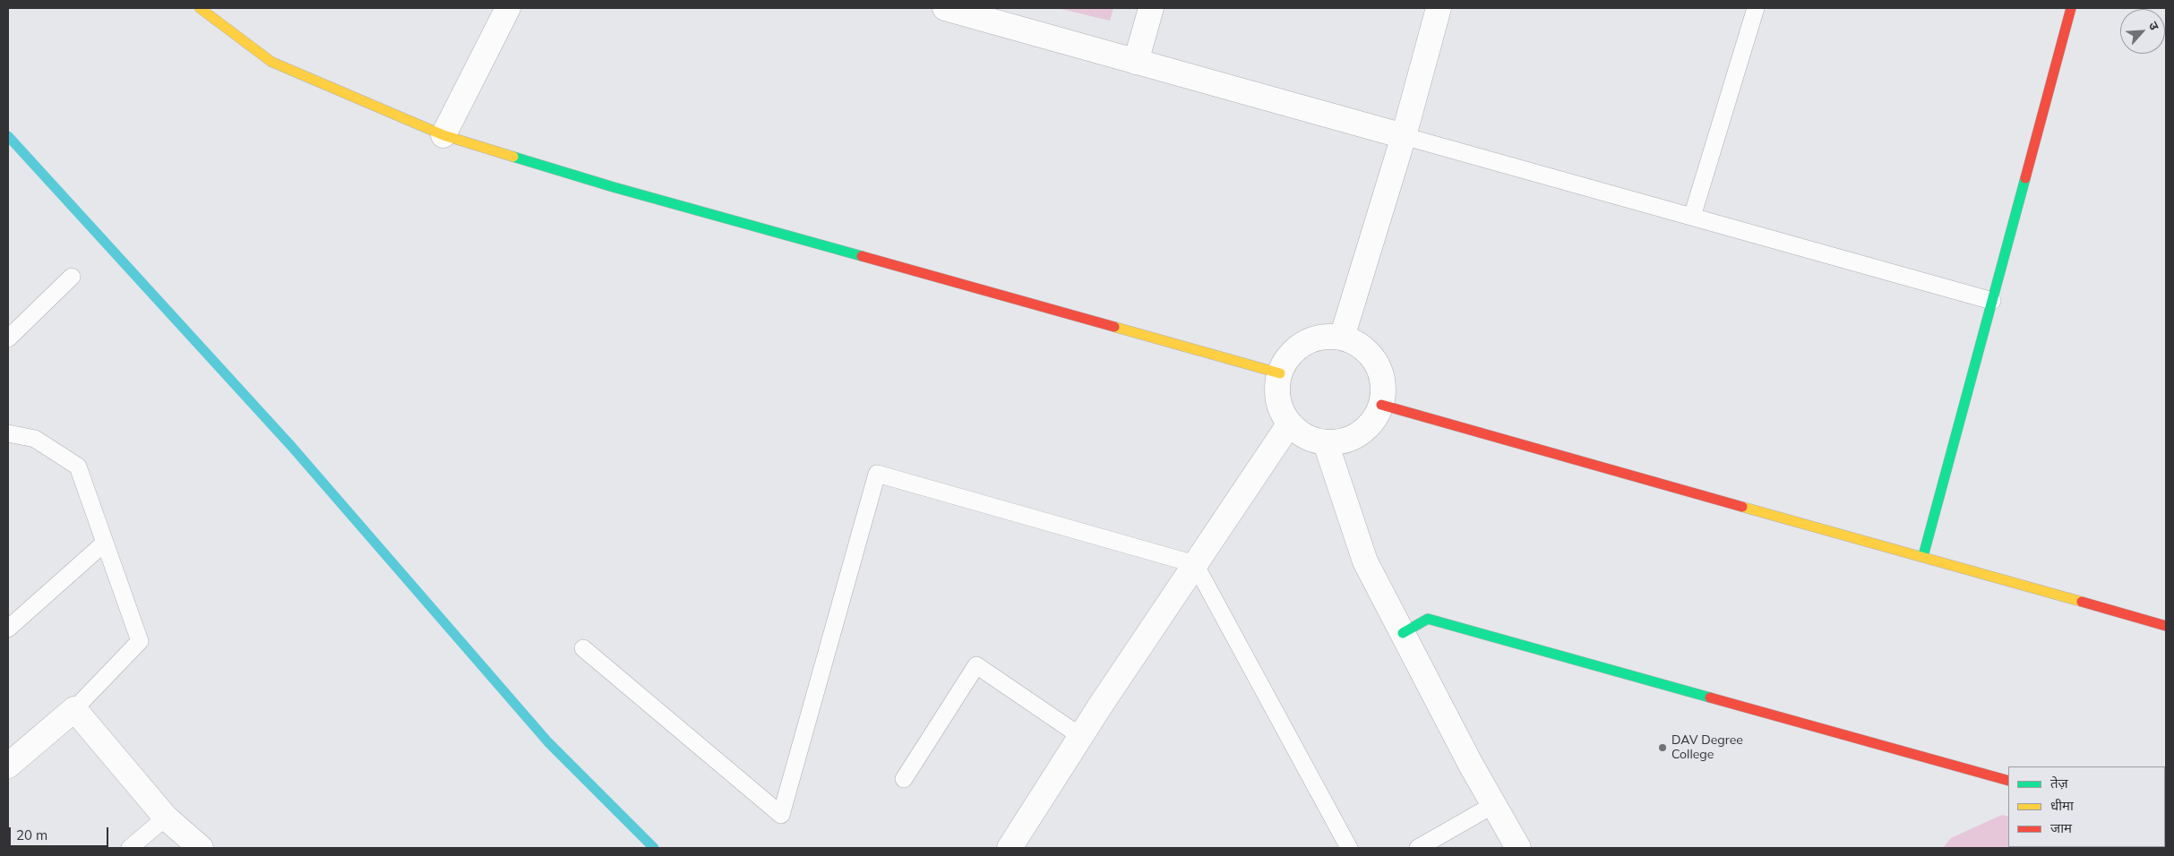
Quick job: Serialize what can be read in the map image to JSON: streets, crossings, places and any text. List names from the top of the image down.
{
  "places": ["DAV Degree College"],
  "legend": ["तेज़", "धीमा", "जाम"],
  "scale_bar": "20 m",
  "north": "top right"
}
